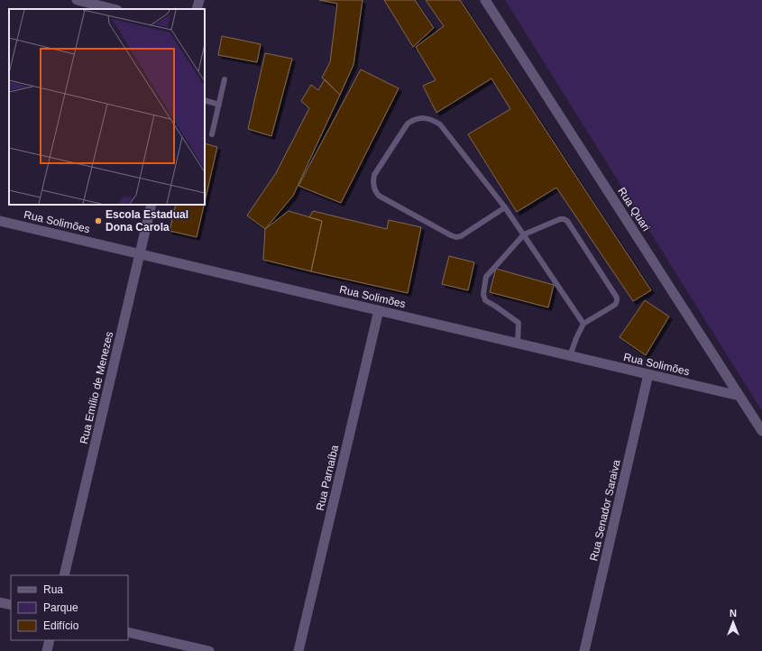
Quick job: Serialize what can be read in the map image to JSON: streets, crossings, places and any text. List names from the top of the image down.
{
  "streets": {
    "street": [
      "Rua Quari",
      "Rua Solimões",
      "Rua Emílio de Menezes",
      "Rua Parnaíba",
      "Rua Senador Saraiva"
    ]
  },
  "crossings": [
    ["Rua Quari", "Rua Solimões"],
    ["Rua Solimões", "Rua Emílio de Menezes"],
    ["Rua Solimões", "Rua Parnaíba"],
    ["Rua Solimões", "Rua Senador Saraiva"]
  ],
  "places": ["Escola Estadual Dona Carola"],
  "legend": ["Rua", "Parque", "Edifício"],
  "north": "top"
}
